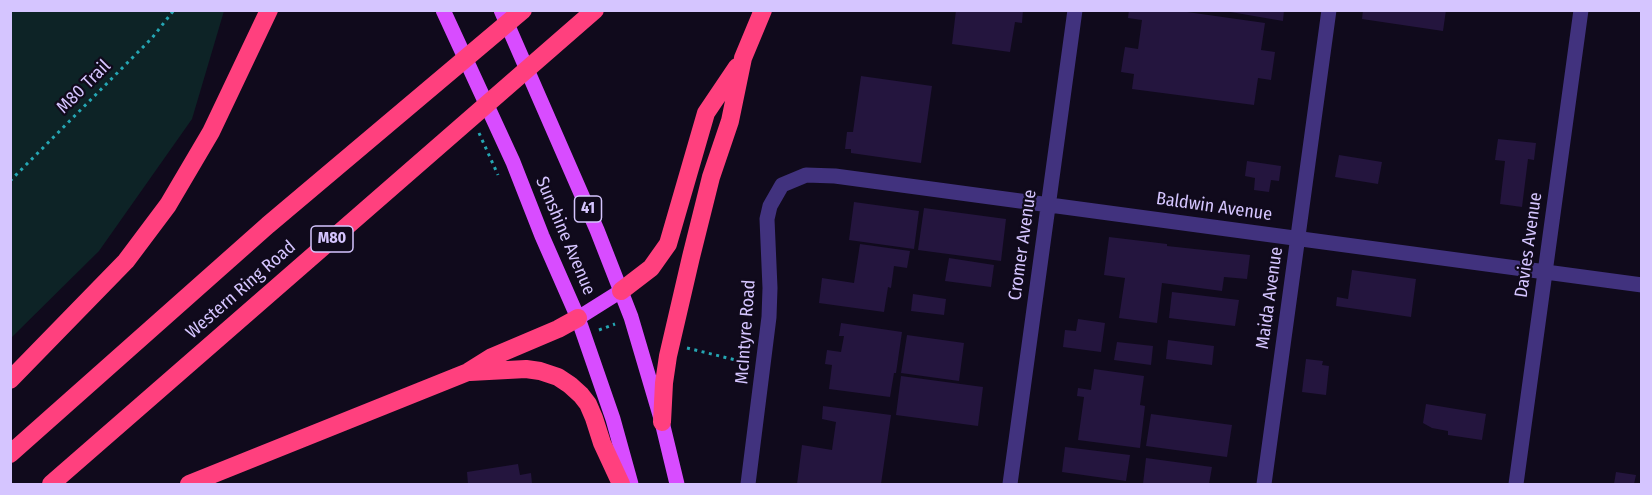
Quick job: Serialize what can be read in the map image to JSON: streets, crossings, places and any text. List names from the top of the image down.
{
  "streets": {
    "highway": ["M80", "Western Ring Road"],
    "main road": ["41", "Sunshine Avenue"],
    "street": [
      "Baldwin Avenue",
      "Cromer Avenue",
      "Davies Avenue",
      "Maida Avenue",
      "McIntyre Road"
    ],
    "path": ["M80 Trail"]
  },
  "crossings": [
    ["Baldwin Avenue", "Cromer Avenue"],
    ["Baldwin Avenue", "Davies Avenue"],
    ["Baldwin Avenue", "Maida Avenue"],
    ["Baldwin Avenue", "McIntyre Road"]
  ]
}
